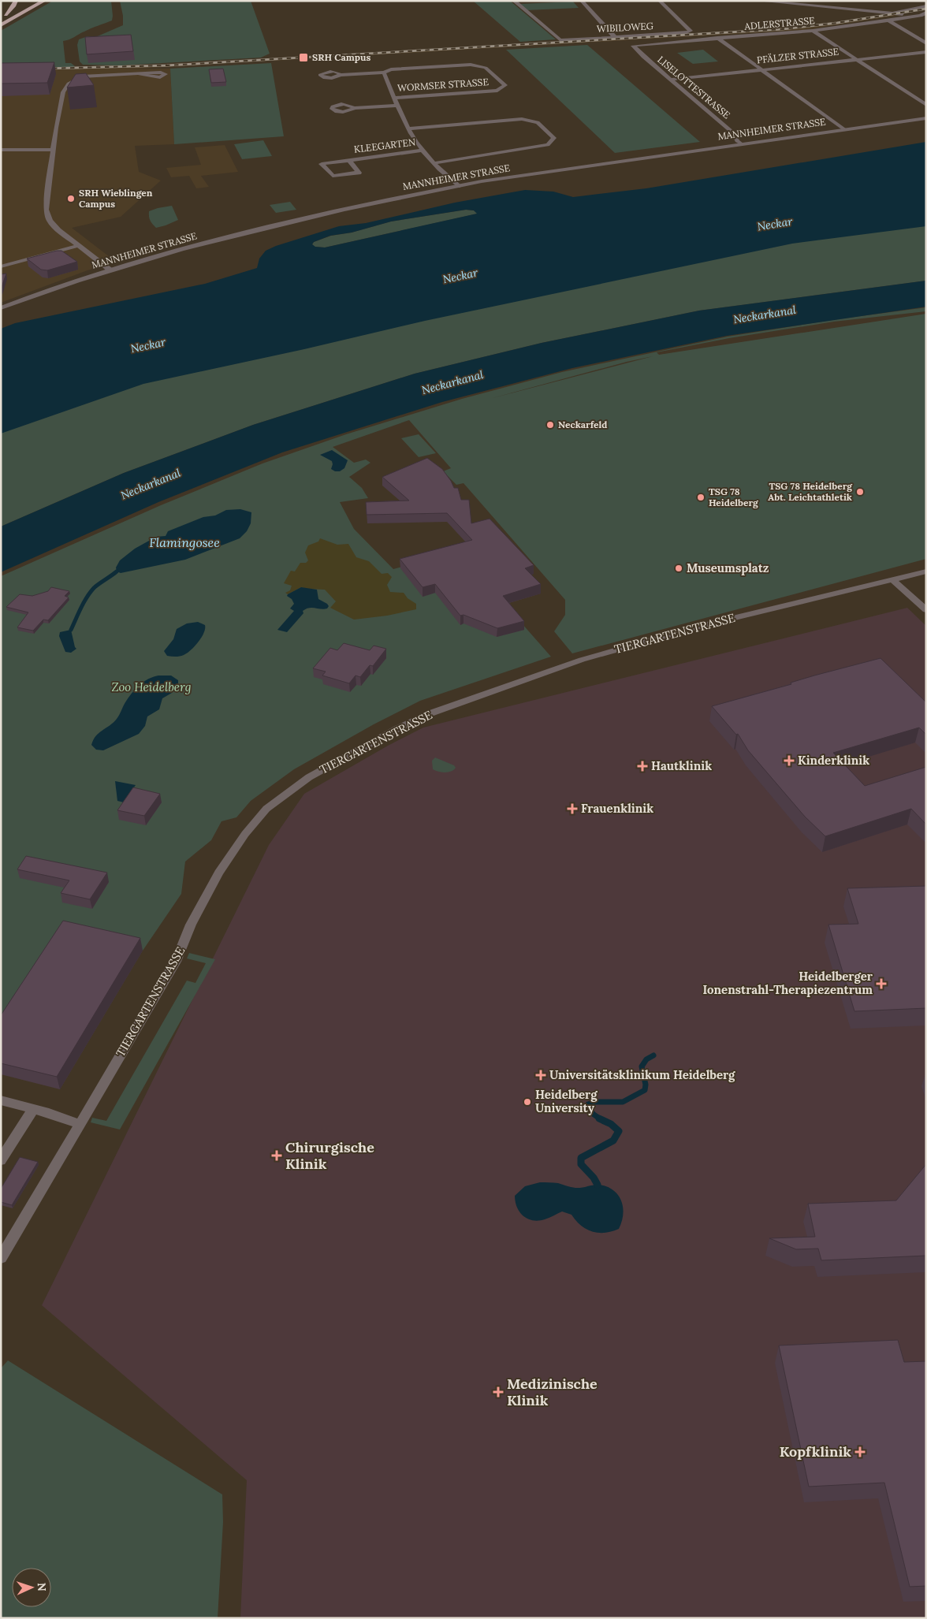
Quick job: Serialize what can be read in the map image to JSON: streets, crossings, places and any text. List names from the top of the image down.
{
  "streets": {
    "street": [
      "ADLERSTRASSE",
      "WIBILOWEG",
      "PFÄLZER STRASSE",
      "WORMSER STRASSE",
      "LISELOTTESTRASSE",
      "MANNHEIMER STRASSE",
      "KLEEGARTEN",
      "TIERGARTENSTRASSE"
    ]
  },
  "crossings": [
    ["ADLERSTRASSE", "LISELOTTESTRASSE"],
    ["PFÄLZER STRASSE", "LISELOTTESTRASSE"],
    ["LISELOTTESTRASSE", "MANNHEIMER STRASSE"]
  ],
  "water": ["Neckar", "Neckarkanal", "Flamingosee"],
  "parks": ["Zoo Heidelberg"],
  "places": {
    "transit": ["SRH Campus"],
    "other": [
      "SRH Wieblingen Campus",
      "Neckarfeld",
      "TSG 78 Heidelberg Abt. Leichtathletik",
      "TSG 78 Heidelberg",
      "Museumsplatz",
      "Heidelberg University"
    ],
    "health": [
      "Kinderklinik",
      "Hautklinik",
      "Frauenklinik",
      "Heidelberger Ionenstrahl-Therapiezentrum",
      "Universitätsklinikum Heidelberg",
      "Chirurgische Klinik",
      "Medizinische Klinik",
      "Kopfklinik"
    ]
  },
  "north": "right"
}
